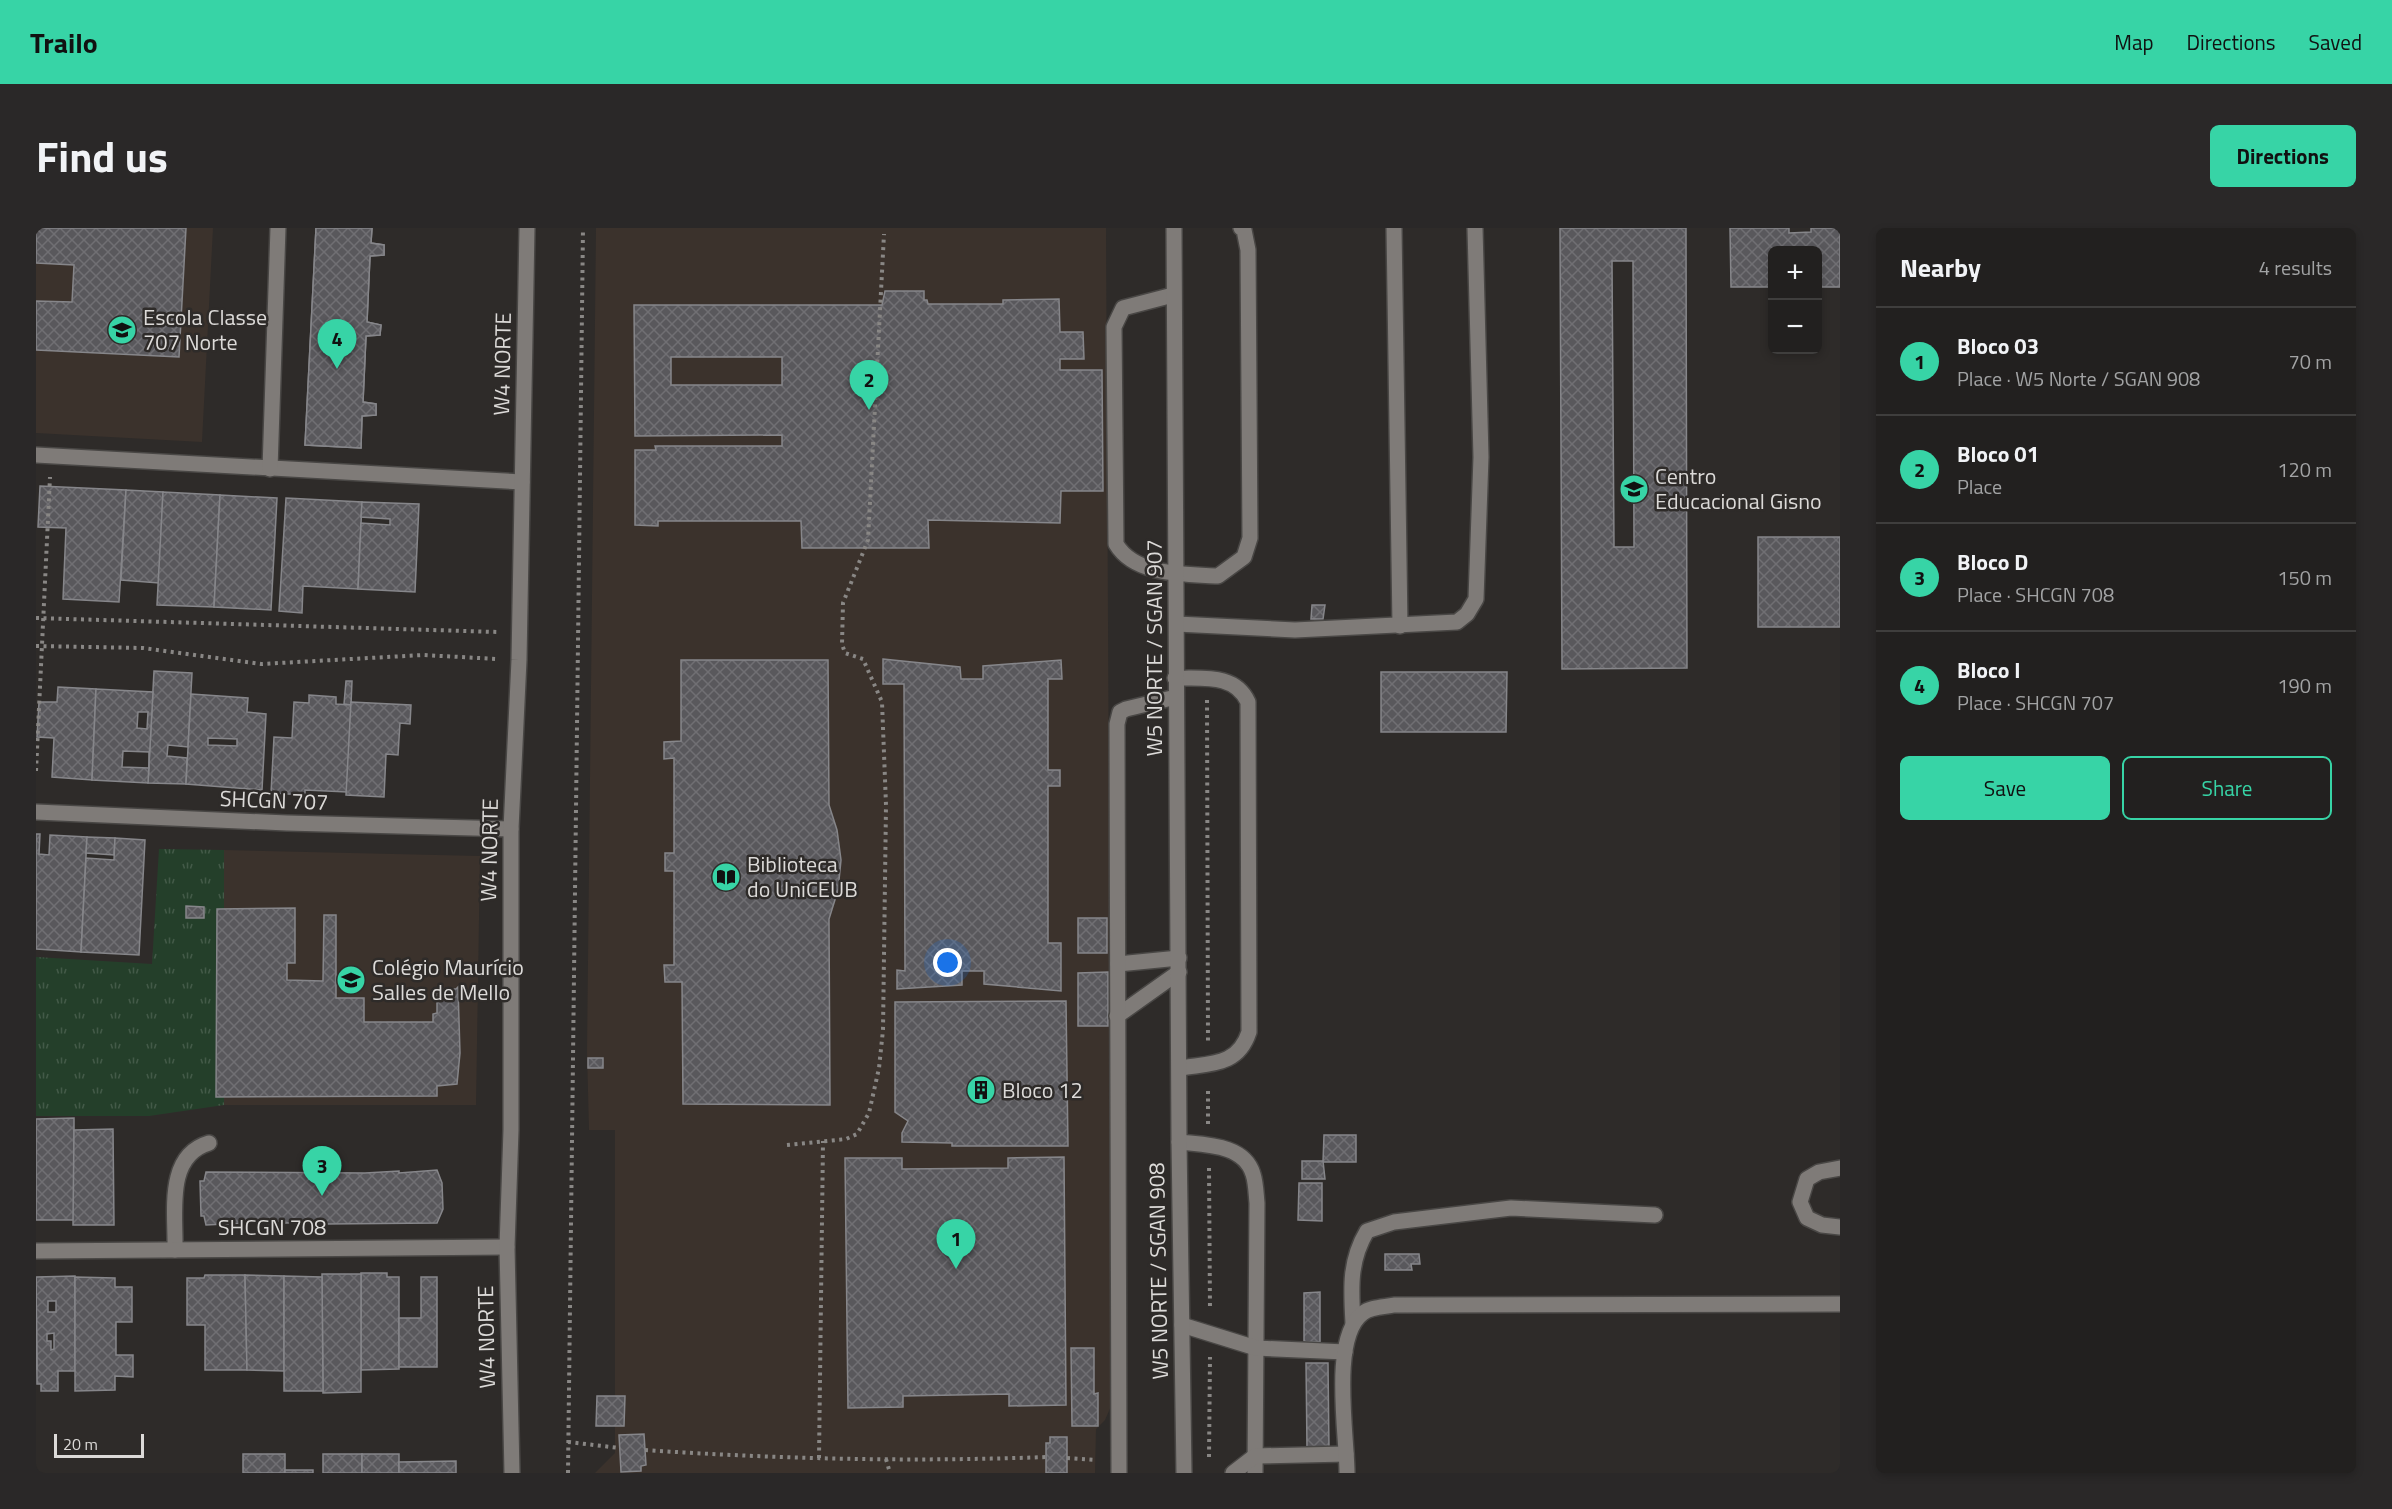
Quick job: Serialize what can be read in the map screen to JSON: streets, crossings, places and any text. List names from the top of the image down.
{
  "streets": {
    "main road": [
      "W4 NORTE",
      "W5 NORTE / SGAN 907",
      "SHCGN 707",
      "SHCGN 708",
      "W5 NORTE / SGAN 908"
    ]
  },
  "crossings": [
    ["W4 NORTE", "SHCGN 707"],
    ["W4 NORTE", "SHCGN 708"],
    ["W5 NORTE / SGAN 907", "W5 NORTE / SGAN 908"]
  ],
  "places": {
    "school or university": ["Escola Classe 707 Norte", "Centro Educacional Gisno", "Colégio Maurício Salles de Mello"],
    "library": ["Biblioteca do UniCEUB"],
    "building": ["Bloco 12"]
  },
  "scale_bar": "20 m",
  "page": {
    "header": "Trailo",
    "nav": ["Map", "Directions", "Saved"],
    "title": "Find us",
    "buttons": [
      "Directions",
      ["Save", "Share"]
    ],
    "heading": ["Nearby", "4 results"],
    "map_buttons": ["+", "−"],
    "list": [
      {
        "mark": "1",
        "name": "Bloco 03",
        "note": "Place · W5 Norte / SGAN 908",
        "value": "70 m"
      },
      {
        "mark": "2",
        "name": "Bloco 01",
        "note": "Place",
        "value": "120 m"
      },
      {
        "mark": "3",
        "name": "Bloco D",
        "note": "Place · SHCGN 708",
        "value": "150 m"
      },
      {
        "mark": "4",
        "name": "Bloco I",
        "note": "Place · SHCGN 707",
        "value": "190 m"
      }
    ],
    "pins": [
      "4",
      "2",
      "3",
      "1"
    ],
    "scale": "20 m"
  }
}
